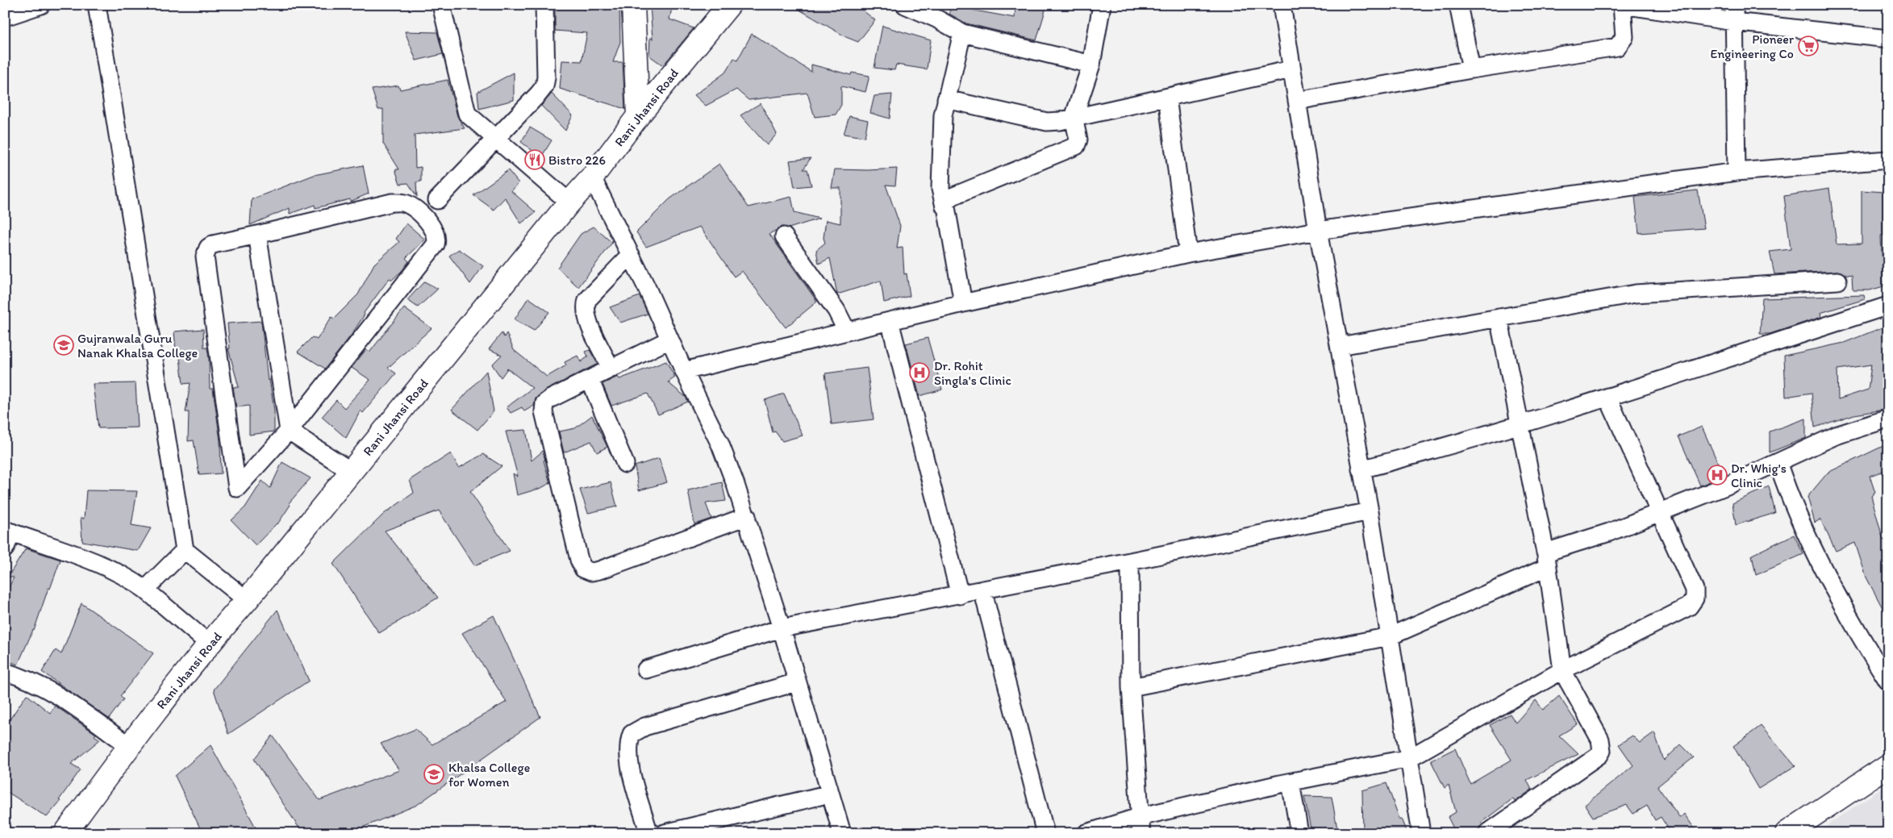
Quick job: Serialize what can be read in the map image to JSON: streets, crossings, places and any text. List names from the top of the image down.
{
  "streets": {
    "street": ["Rani Jhansi Road"]
  },
  "places": {
    "supermarket": ["Pioneer Engineering Co"],
    "restaurant": ["Bistro 226"],
    "school or university": ["Gujranwala Guru Nanak Khalsa College", "Khalsa College for Women"],
    "hospital": ["Dr. Rohit Singla's Clinic", "Dr. Whig's Clinic"]
  }
}
